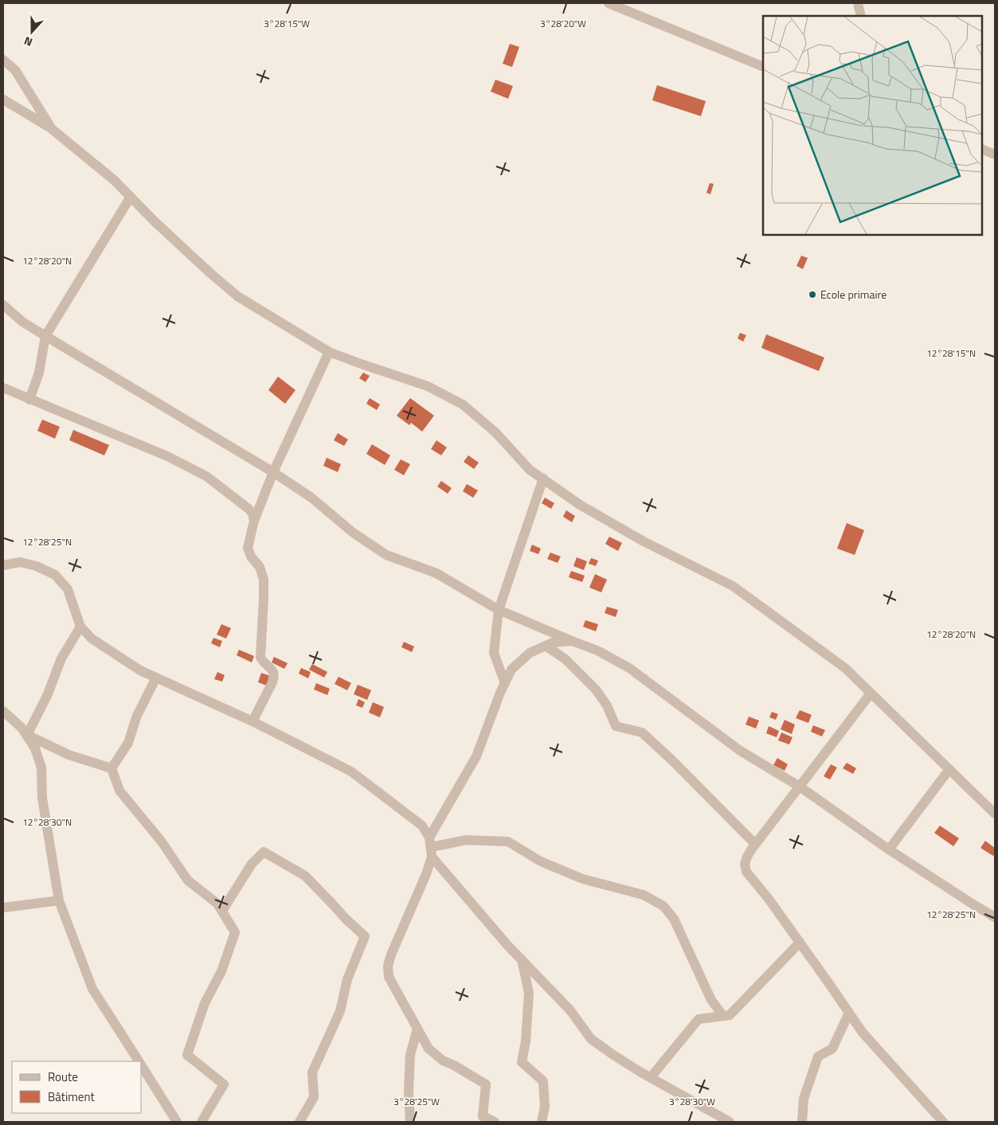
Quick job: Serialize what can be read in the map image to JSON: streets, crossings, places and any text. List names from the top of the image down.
{
  "places": ["Ecole primaire"],
  "legend": ["Route", "Bâtiment"],
  "north": "bottom",
  "coordinates": [
    "3°28'15\"W",
    "3°28'20\"W",
    "12°28'20\"N",
    "12°28'15\"N",
    "12°28'25\"N",
    "12°28'30\"N",
    "3°28'25\"W",
    "3°28'30\"W"
  ]
}
